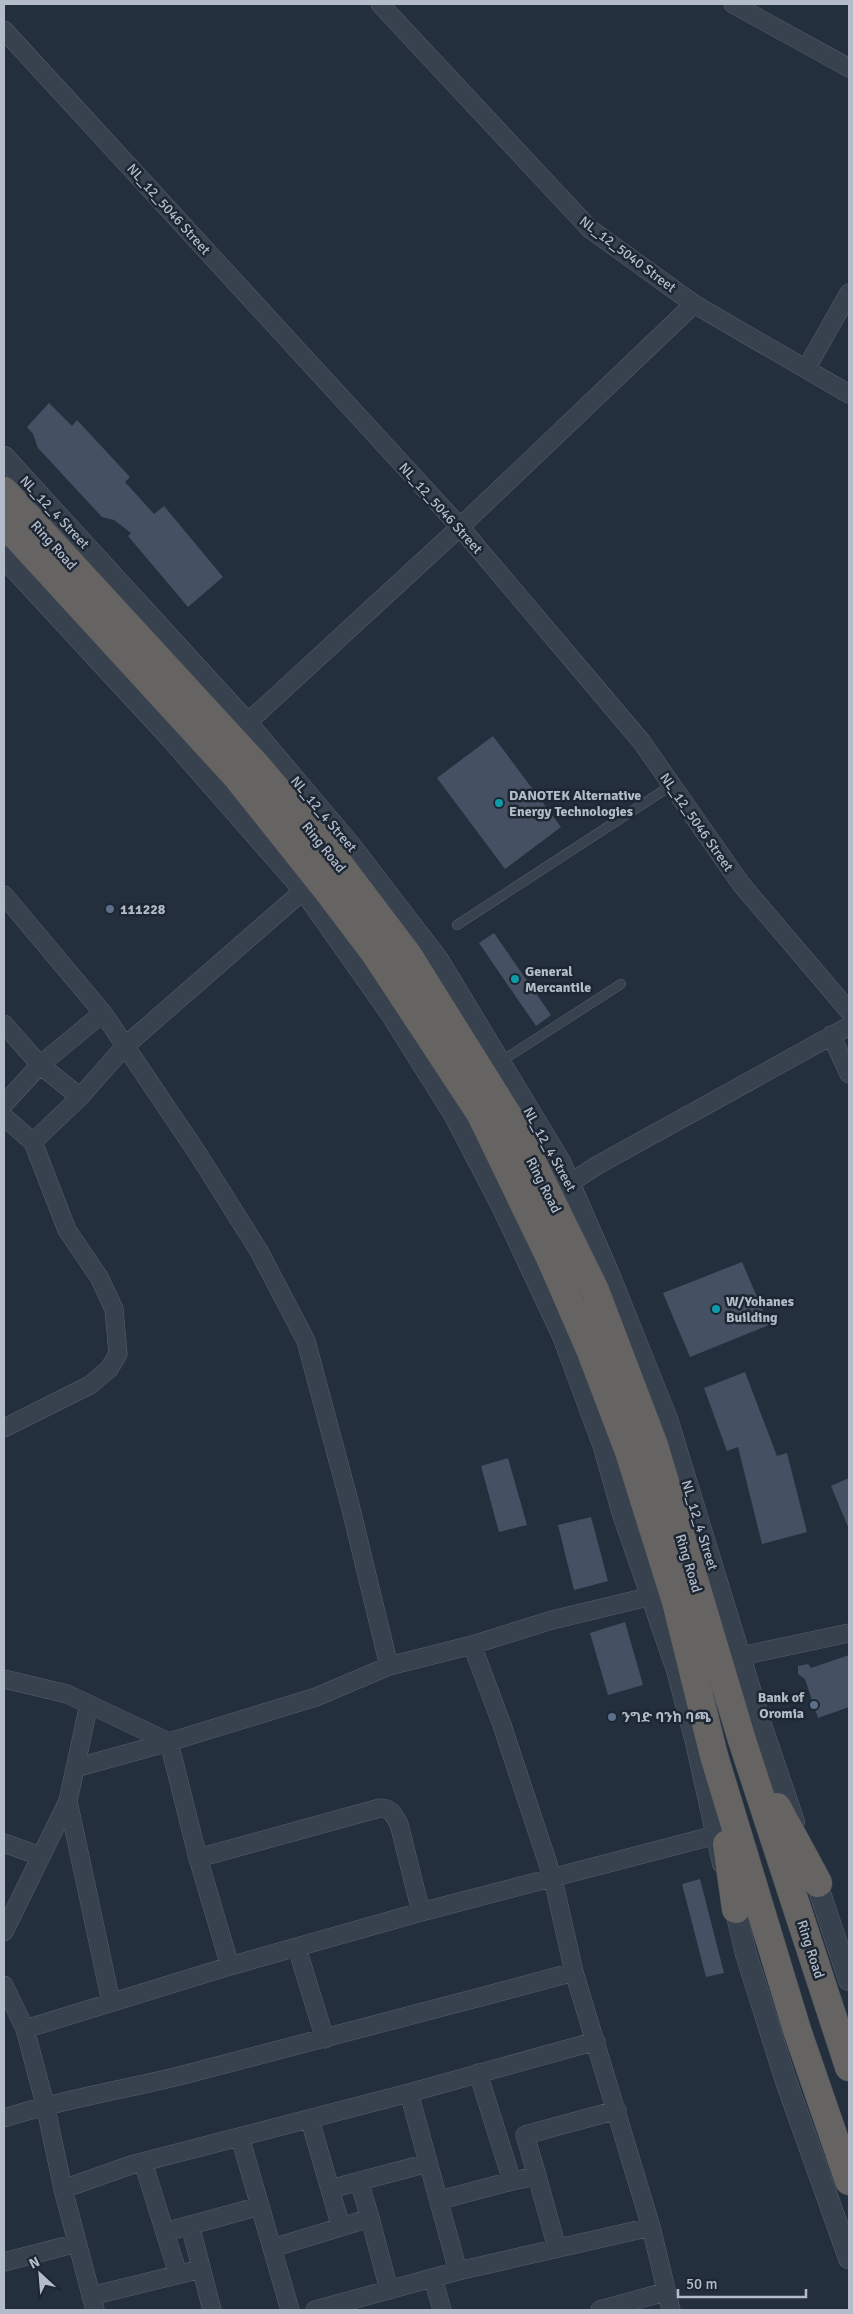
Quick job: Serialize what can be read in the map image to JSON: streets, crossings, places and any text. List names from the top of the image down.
{
  "streets": {
    "highway": ["Ring Road"],
    "street": ["NL_12_5046 Street", "NL_12_5040 Street", "NL_12_4 Street"]
  },
  "places": [
    "DANOTEK Alternative Energy Technologies",
    "111228",
    "General Mercantile",
    "W/Yohanes Building",
    "Bank of Oromia",
    "ንግድ ባንከ ባጫ"
  ],
  "scale_bar": "50 m",
  "north": "top left"
}
